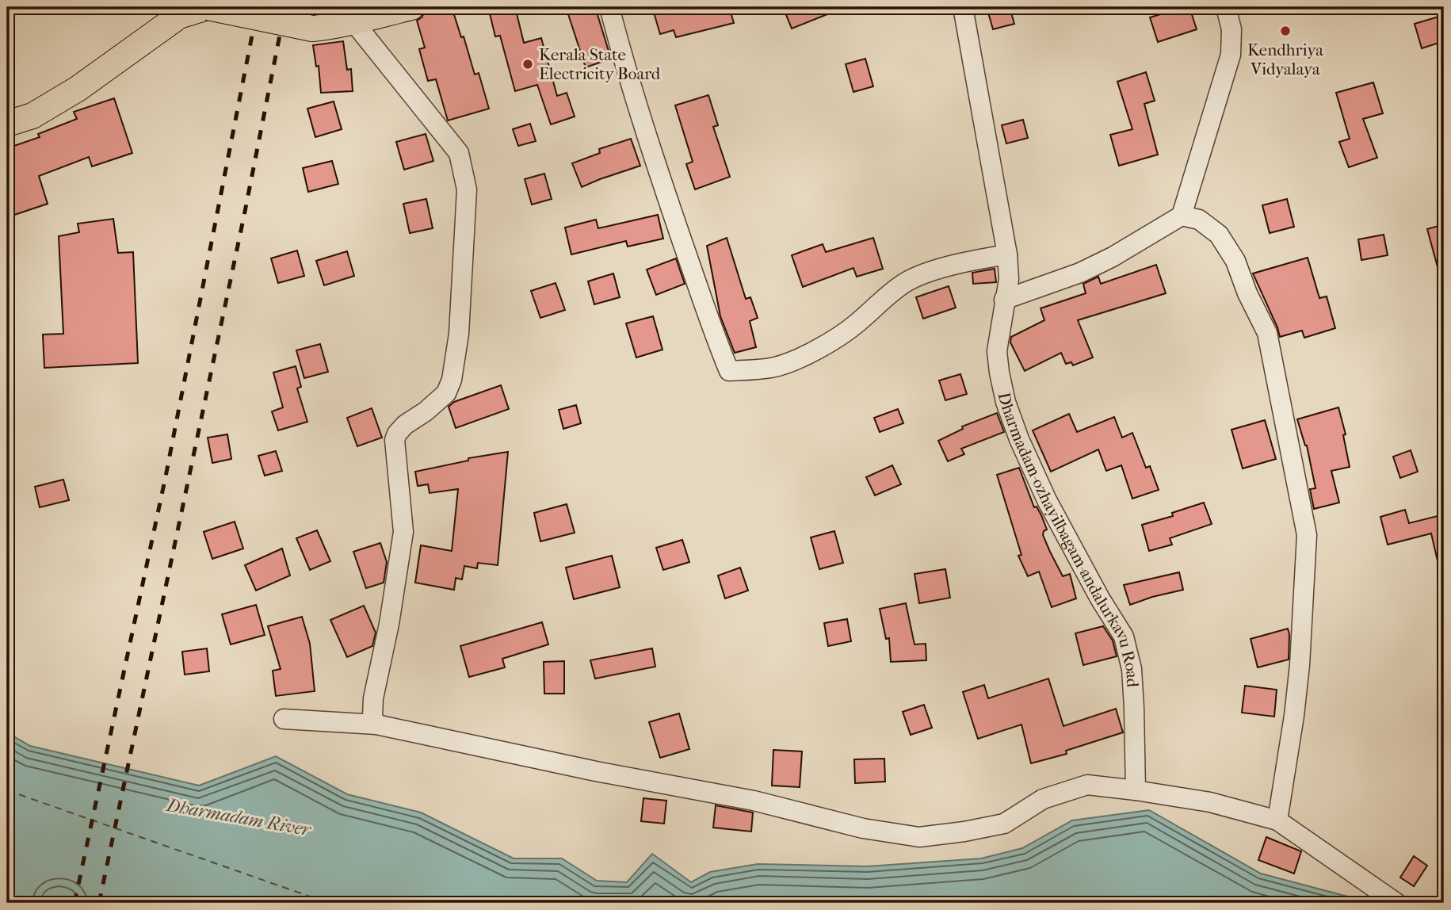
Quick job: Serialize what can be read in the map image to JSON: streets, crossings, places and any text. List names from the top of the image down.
{
  "streets": {
    "street": ["Dharmadam-ozhayilbagam-andalurkavu Road"]
  },
  "water": ["Dharmadam River"],
  "places": ["Kendhriya Vidyalaya", "Kerala State Electricity Board"]
}
